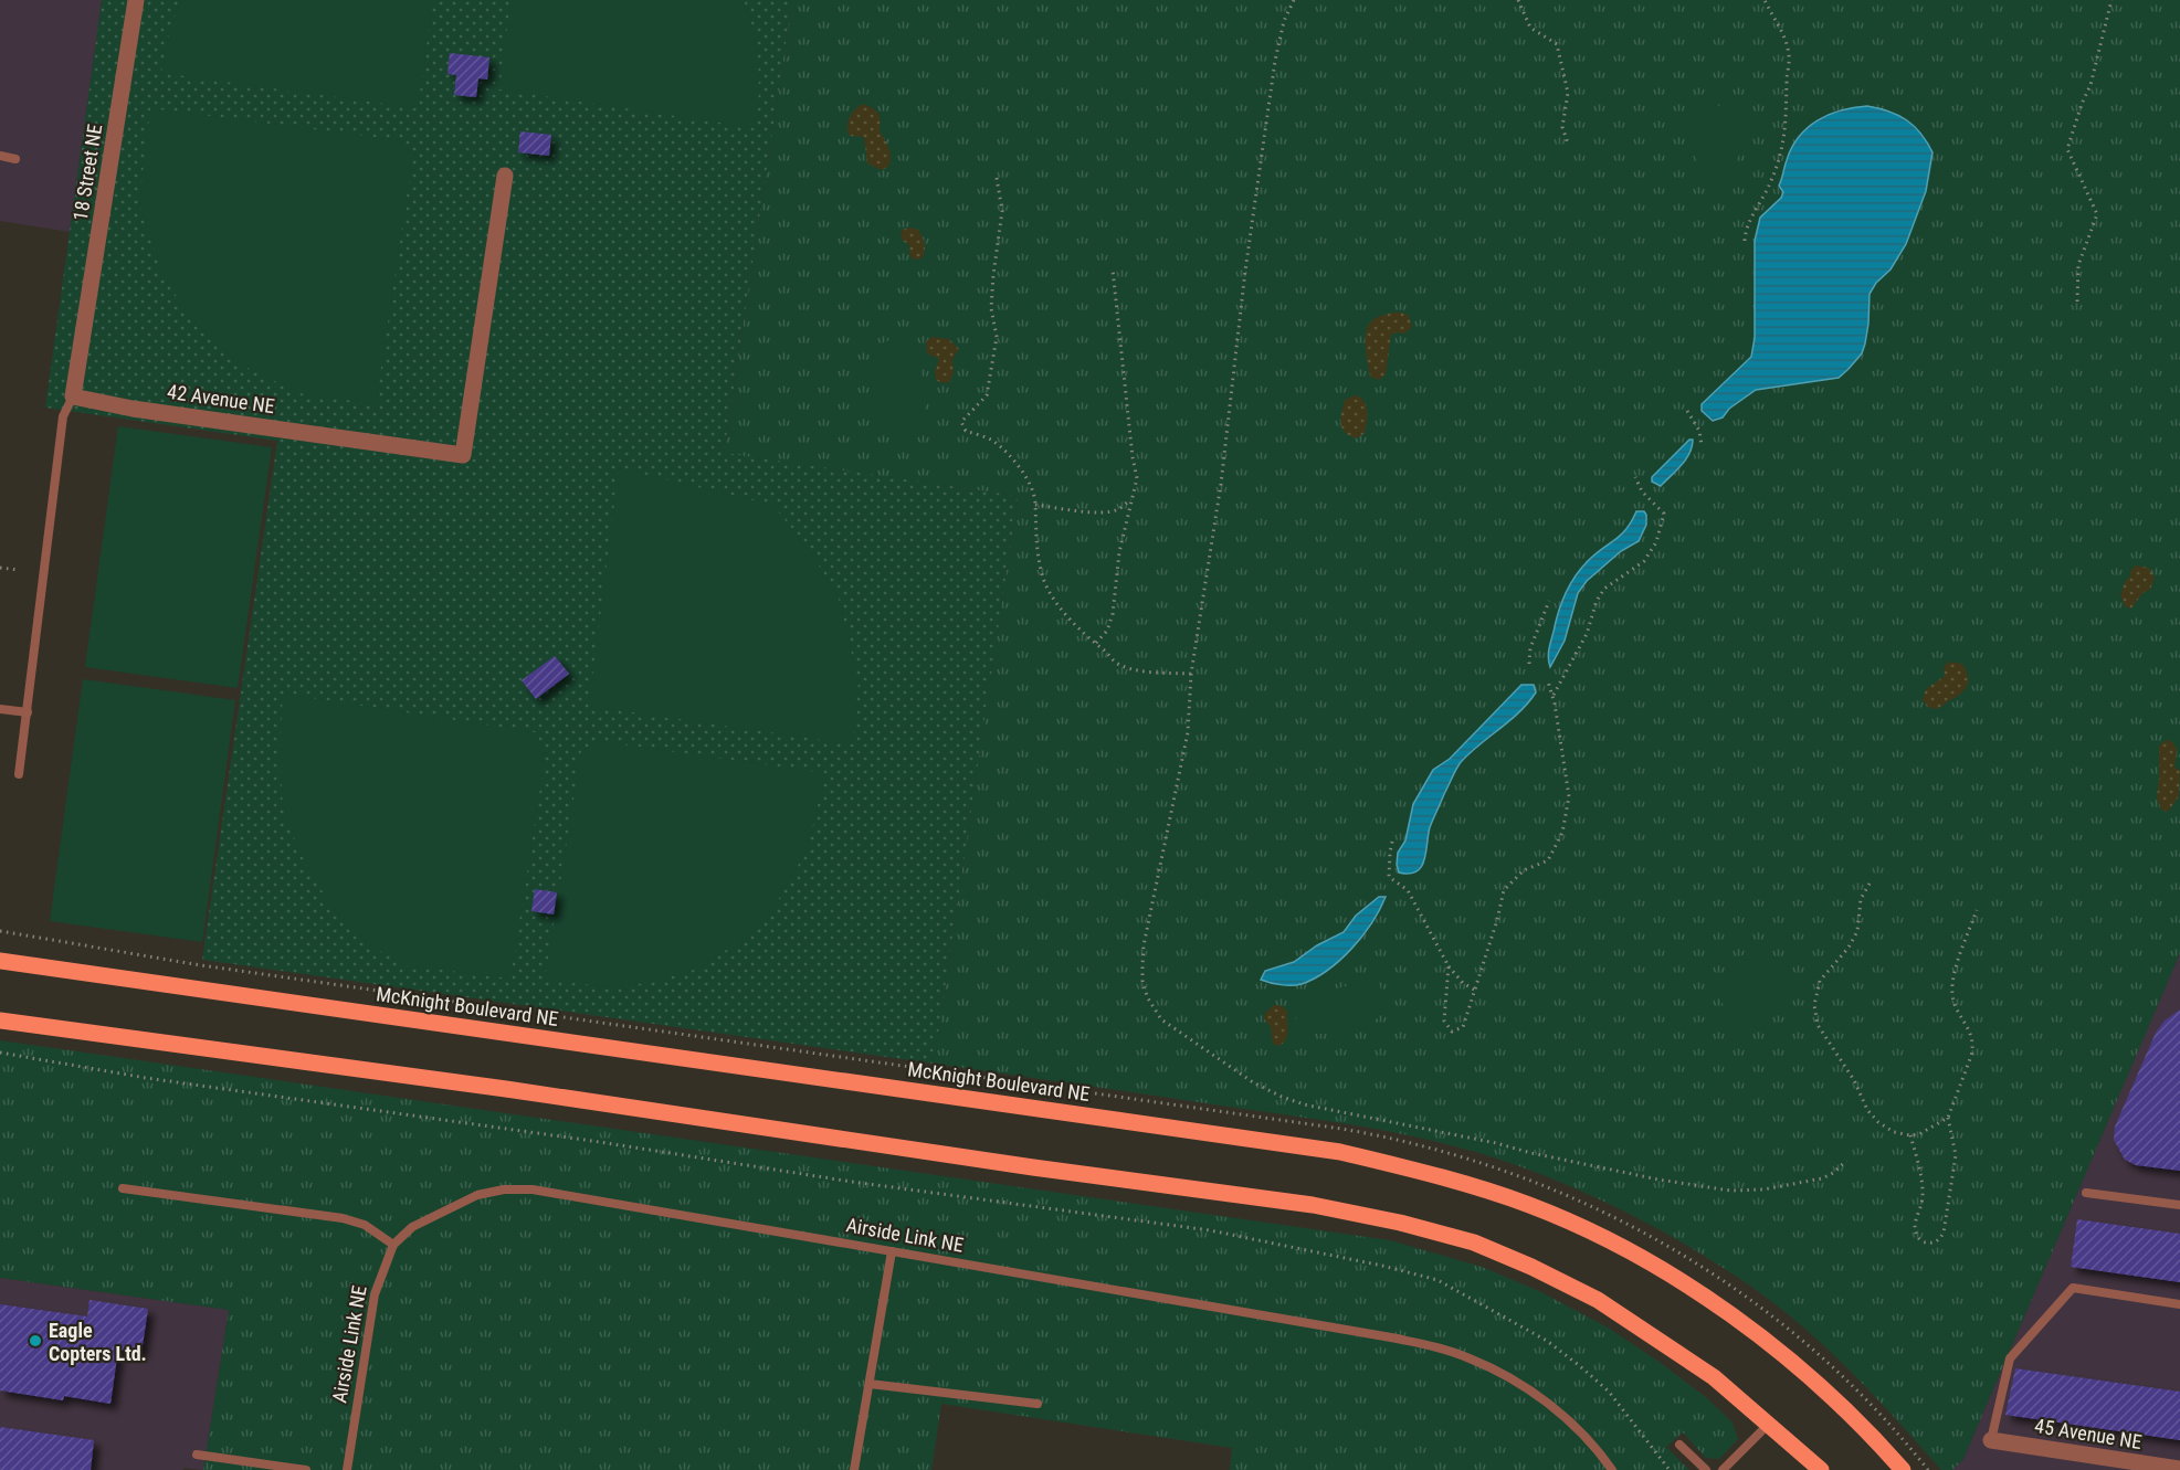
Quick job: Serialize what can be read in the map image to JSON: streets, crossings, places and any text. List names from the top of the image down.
{
  "streets": {
    "main road": ["McKnight Boulevard NE"],
    "street": ["18 Street NE", "42 Avenue NE", "45 Avenue NE"],
    "lane": ["Airside Link NE"]
  },
  "crossings": [
    ["18 Street NE", "42 Avenue NE"]
  ],
  "places": ["Eagle Copters Ltd."]
}
